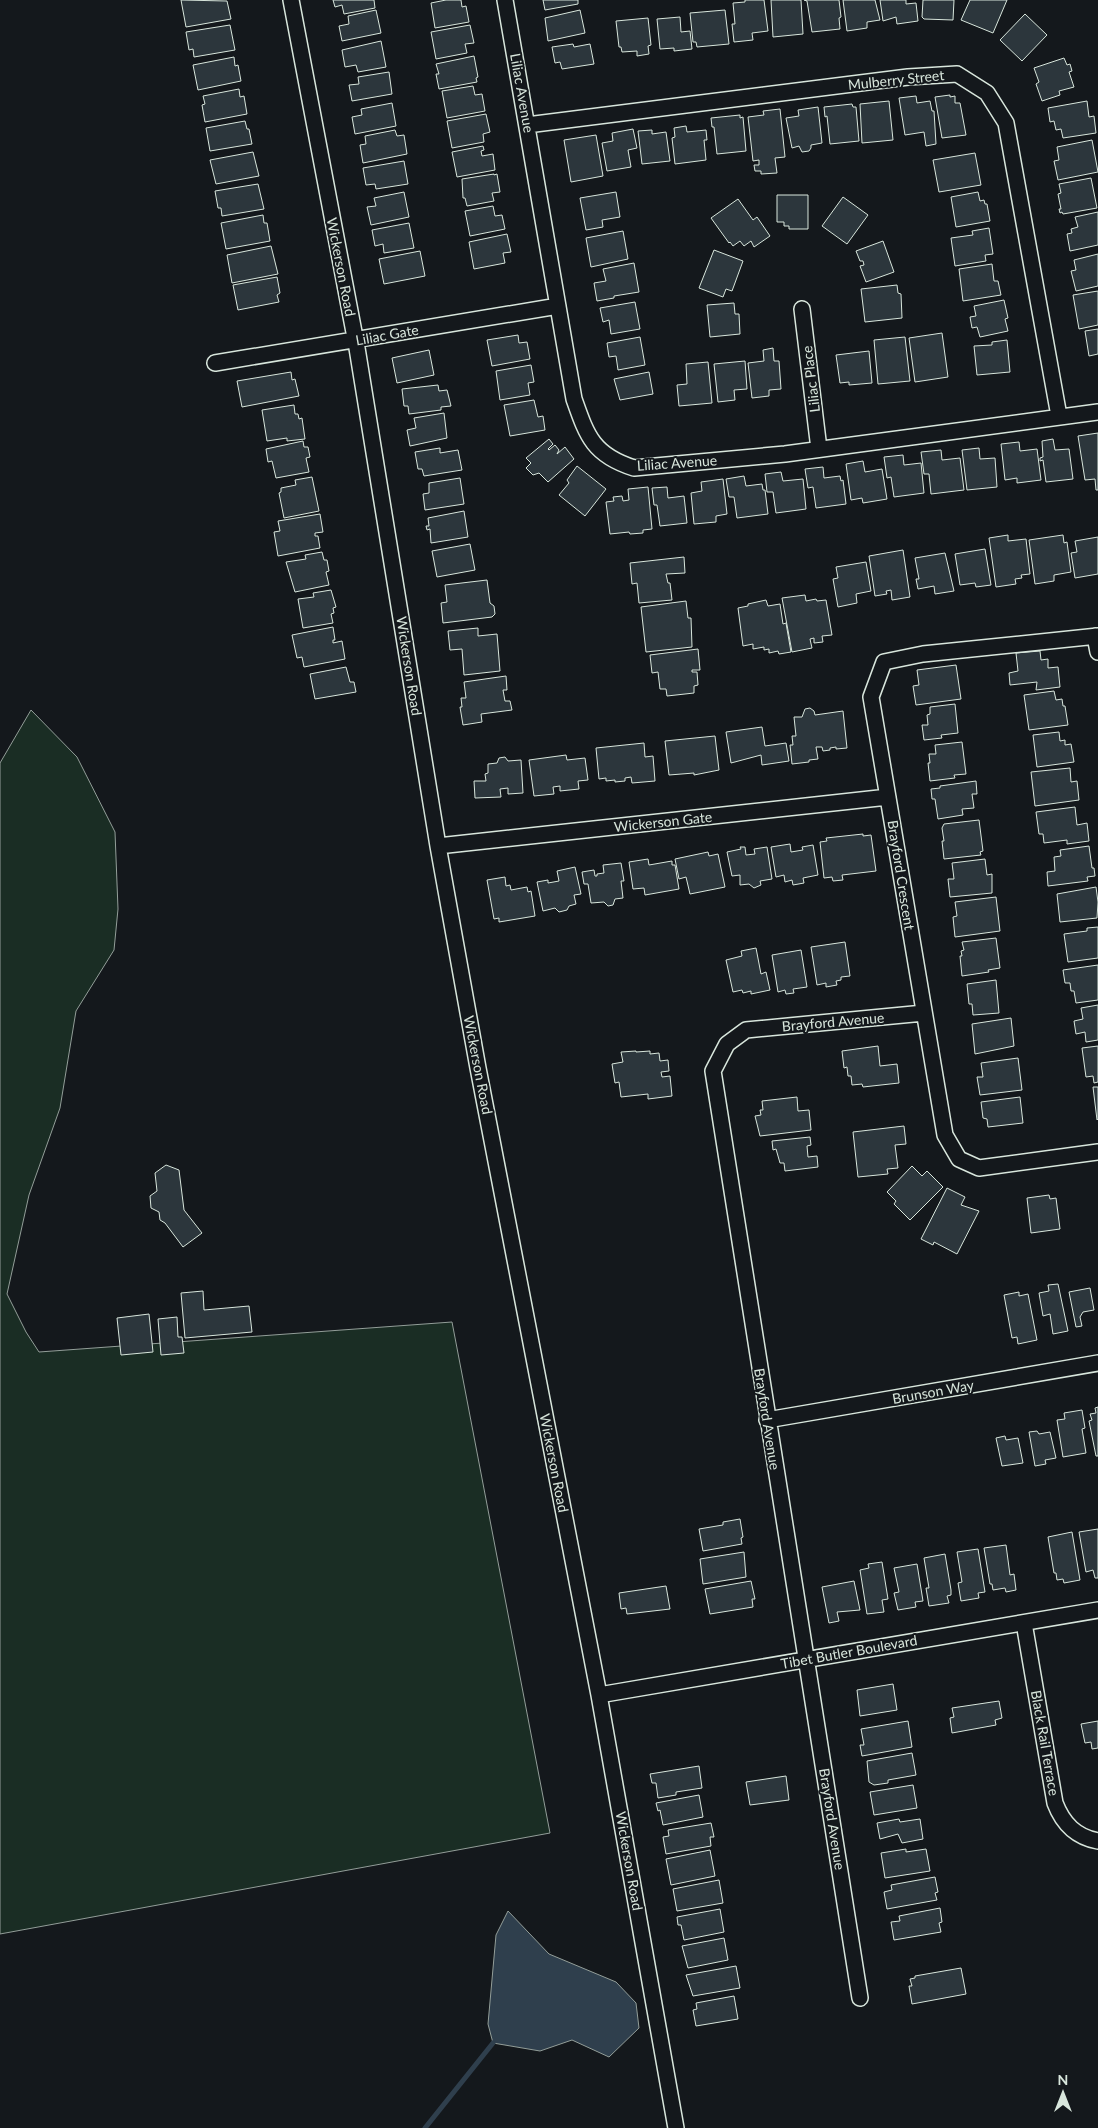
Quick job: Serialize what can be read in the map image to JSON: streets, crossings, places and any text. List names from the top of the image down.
{
  "streets": {
    "street": [
      "Mulberry Street",
      "Liliac Avenue",
      "Wickerson Road",
      "Liliac Gate",
      "Liliac Place",
      "Wickerson Gate",
      "Brayford Crescent",
      "Brayford Avenue",
      "Brunson Way",
      "Tibet Butler Boulevard",
      "Black Rail Terrace"
    ]
  },
  "crossings": [
    ["Mulberry Street", "Liliac Avenue"],
    ["Liliac Avenue", "Liliac Gate"],
    ["Liliac Avenue", "Liliac Place"],
    ["Wickerson Road", "Liliac Gate"],
    ["Wickerson Road", "Wickerson Gate"],
    ["Wickerson Road", "Tibet Butler Boulevard"],
    ["Wickerson Gate", "Brayford Crescent"],
    ["Brayford Crescent", "Brayford Avenue"],
    ["Brayford Avenue", "Brunson Way"],
    ["Brayford Avenue", "Tibet Butler Boulevard"],
    ["Tibet Butler Boulevard", "Black Rail Terrace"]
  ],
  "north": "top"
}
